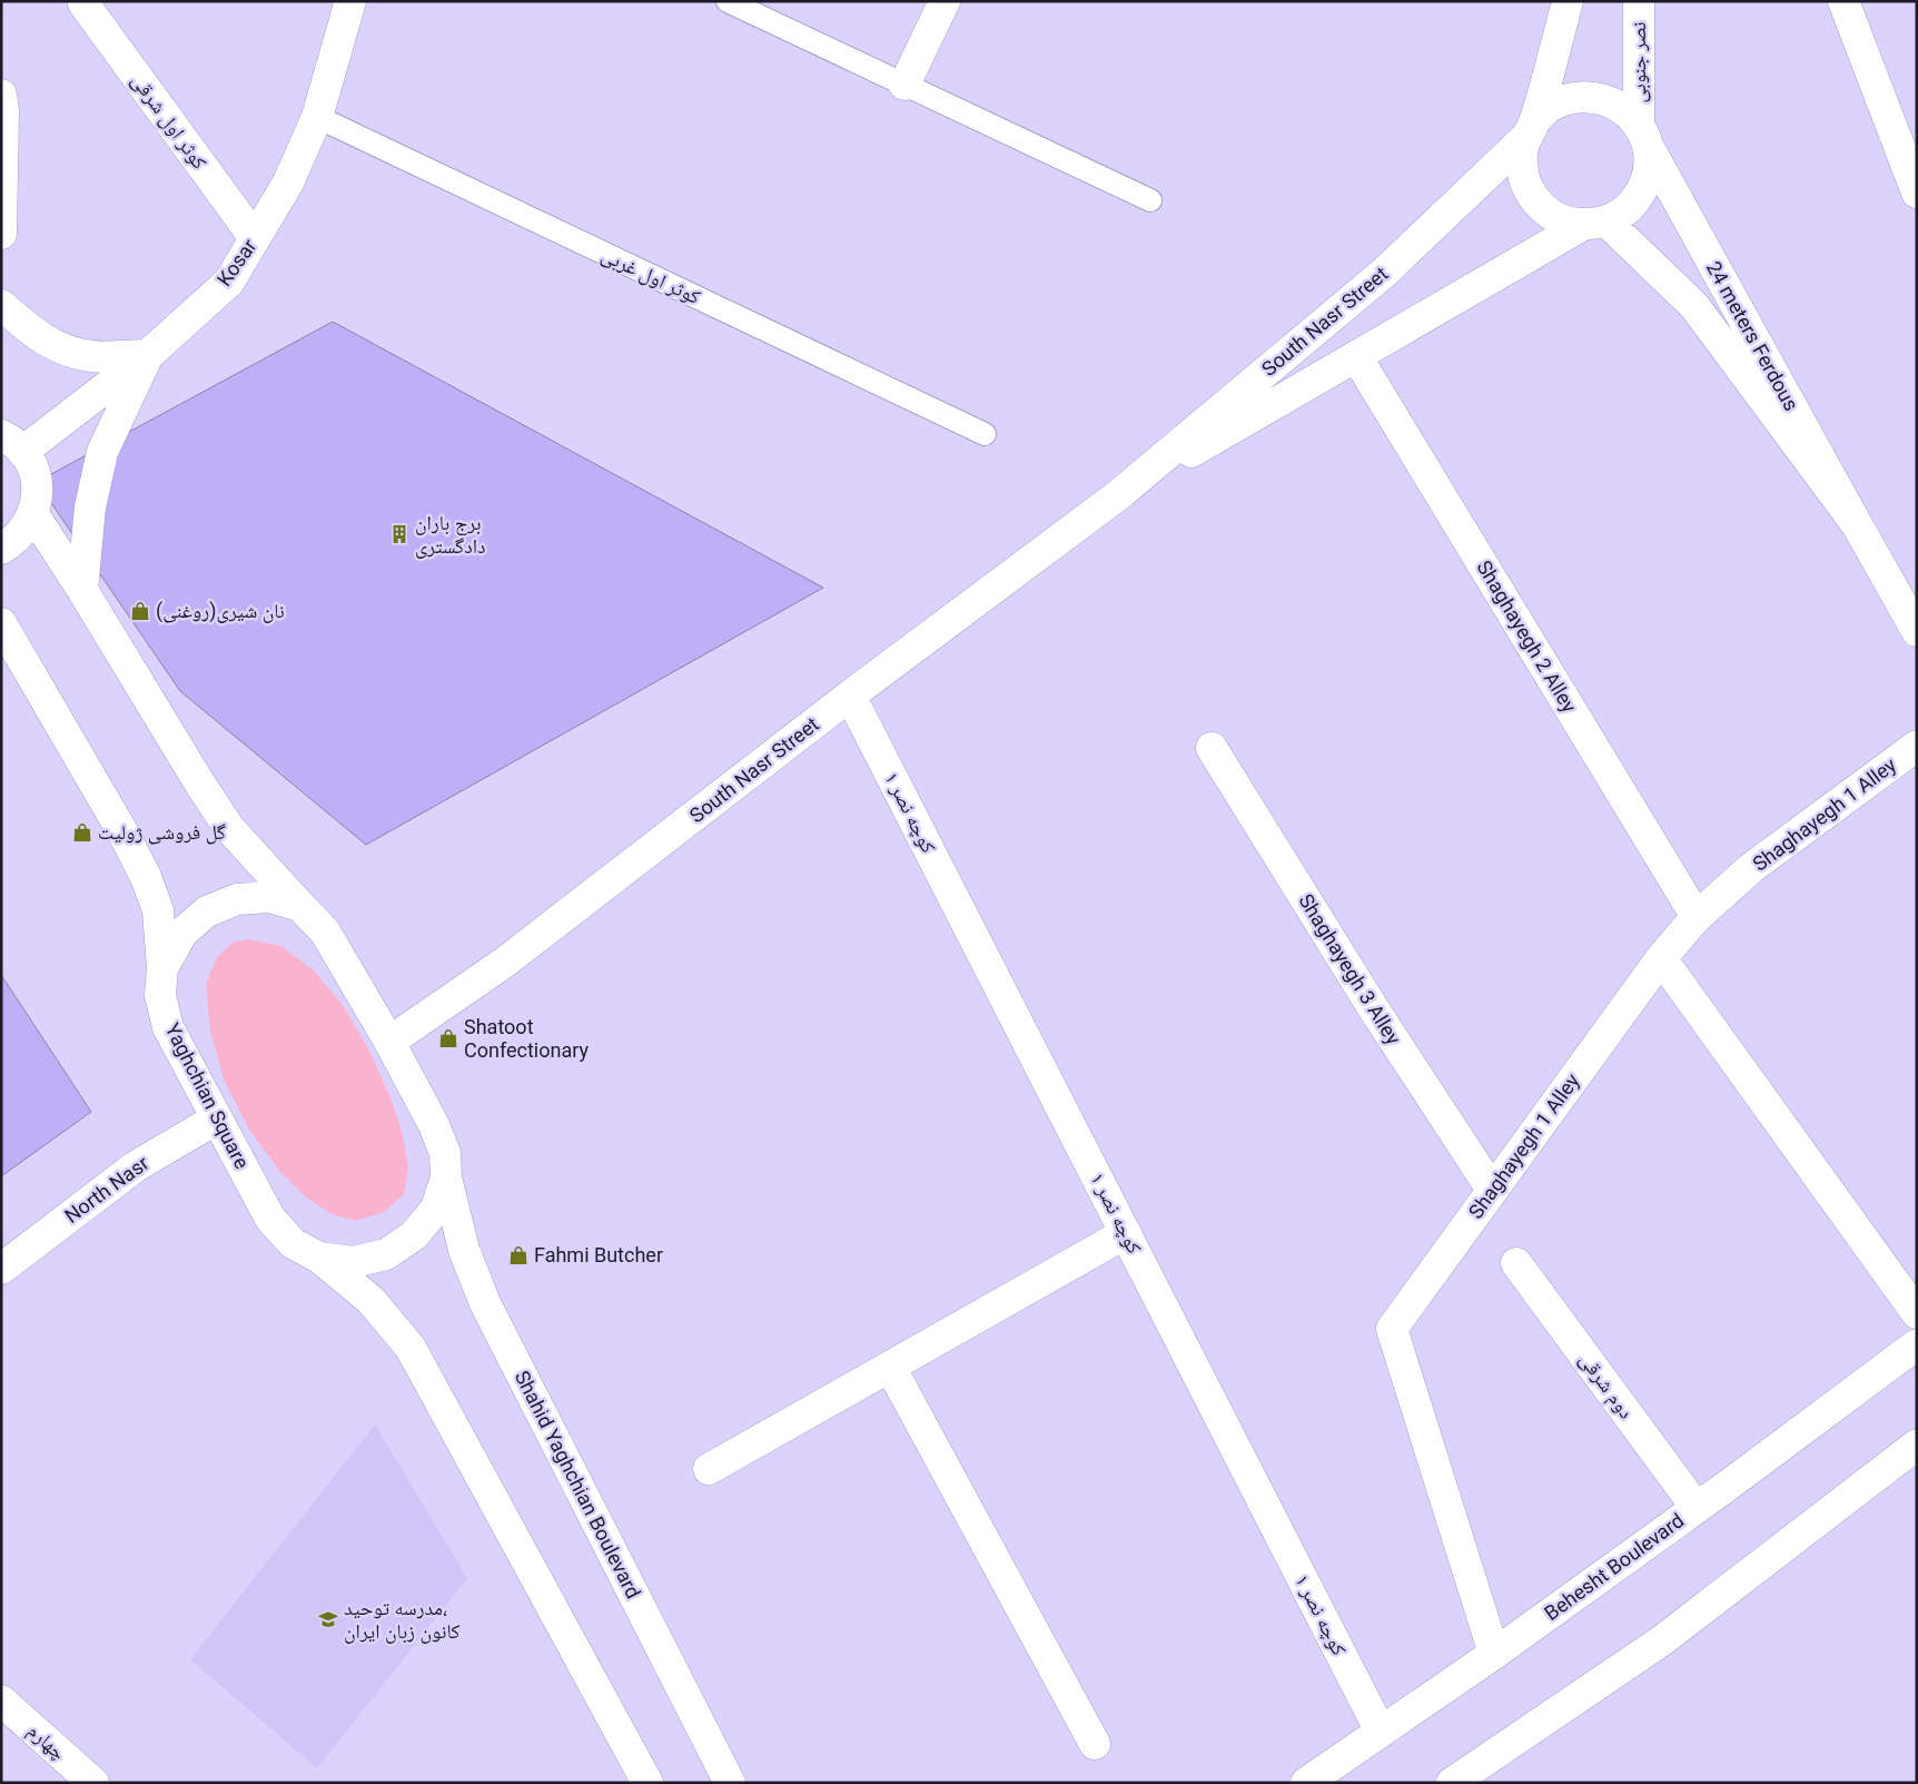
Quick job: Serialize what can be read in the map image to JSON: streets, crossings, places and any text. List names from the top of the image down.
{
  "streets": {
    "street": [
      "نصر جنوبی",
      "کوثر اول شرقی",
      "Kosar",
      "South Nasr Street",
      "24 meters Ferdous",
      "Shaghayegh 2 Alley",
      "کوچه نصر ۱",
      "Shaghayegh 1 Alley",
      "Shaghayegh 3 Alley",
      "Yaghchian Square",
      "North Nasr",
      "دوم شرقی",
      "Shahid Yaghchian Boulevard",
      "Behesht Boulevard",
      "چهارم"
    ],
    "lane": ["کوثر اول غربی"]
  },
  "crossings": [
    ["نصر جنوبی", "South Nasr Street"],
    ["نصر جنوبی", "24 meters Ferdous"],
    ["کوثر اول شرقی", "Kosar"],
    ["Kosar", "کوثر اول غربی"],
    ["South Nasr Street", "24 meters Ferdous"],
    ["South Nasr Street", "Shaghayegh 2 Alley"],
    ["South Nasr Street", "کوچه نصر ۱"],
    ["South Nasr Street", "Yaghchian Square"],
    ["Shaghayegh 2 Alley", "Shaghayegh 1 Alley"],
    ["کوچه نصر ۱", "Behesht Boulevard"],
    ["Shaghayegh 1 Alley", "Shaghayegh 3 Alley"],
    ["Shaghayegh 1 Alley", "Behesht Boulevard"],
    ["Yaghchian Square", "North Nasr"],
    ["Yaghchian Square", "Shahid Yaghchian Boulevard"],
    ["دوم شرقی", "Behesht Boulevard"]
  ],
  "places": {
    "building": ["برج باران دادگستری"],
    "shop": [
      "نان شیری(روغنی)",
      "گل فروشی ژولیت",
      "Shatoot Confectionary",
      "Fahmi Butcher"
    ],
    "school or university": ["مدرسه توحید، کانون زبان ایران"]
  }
}
